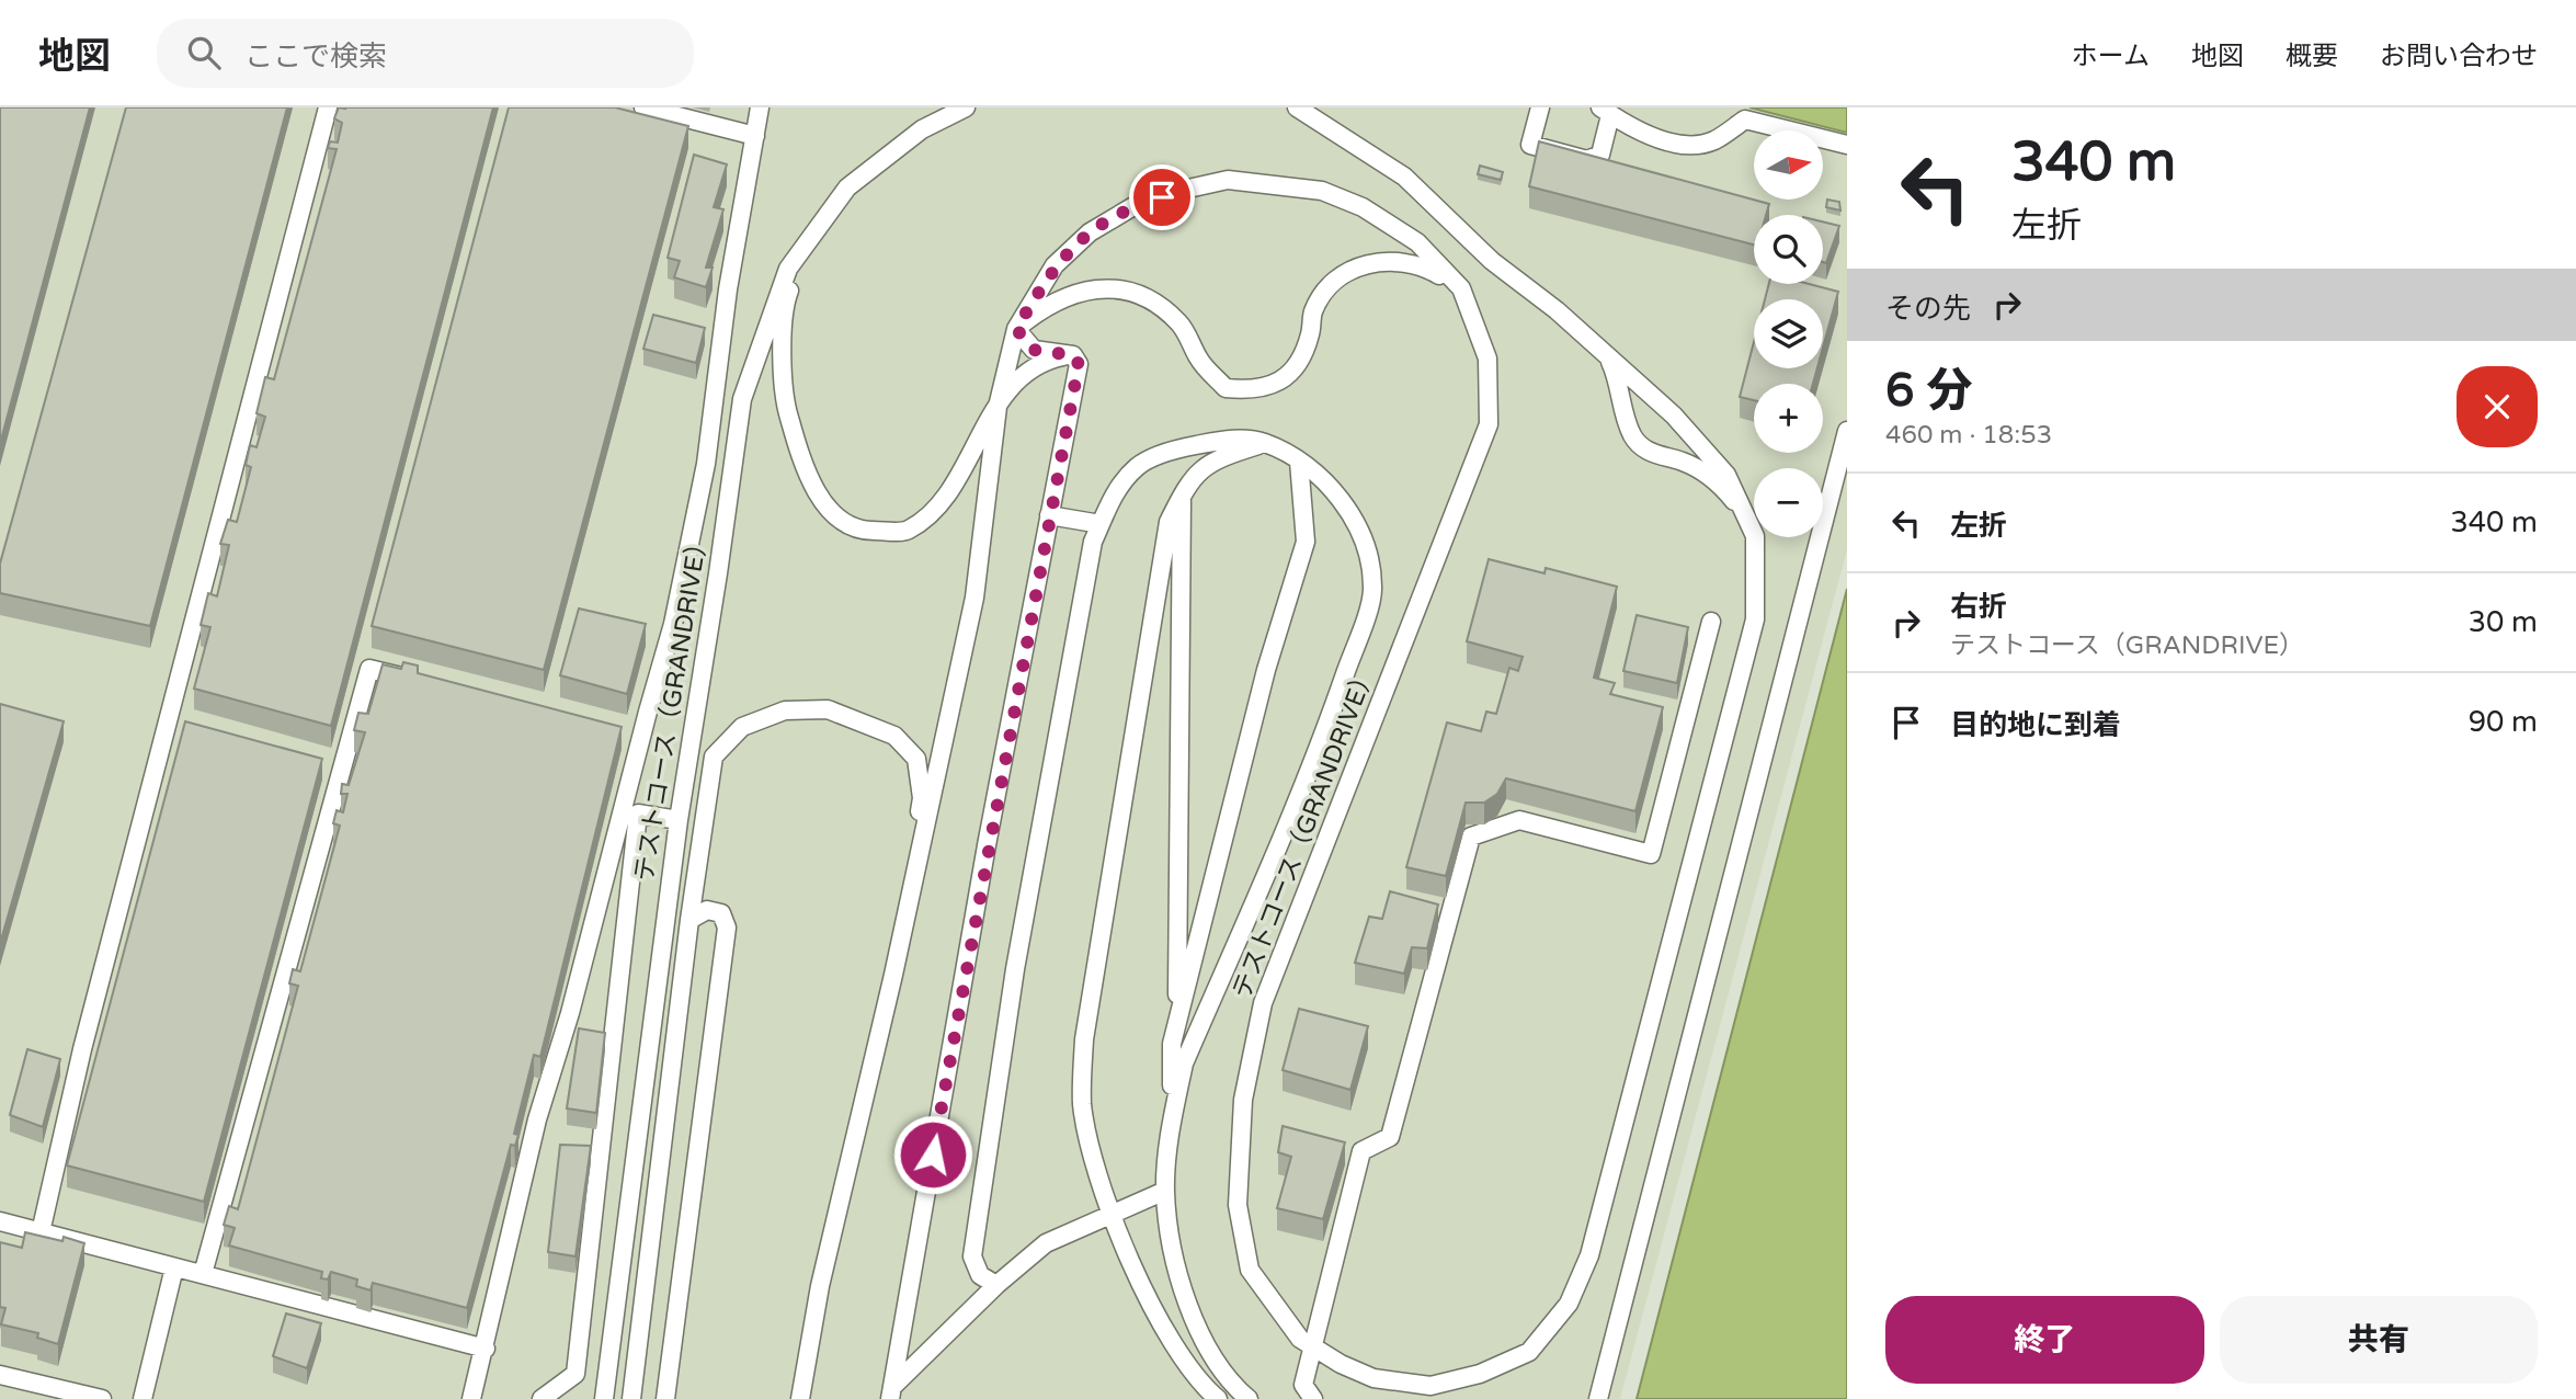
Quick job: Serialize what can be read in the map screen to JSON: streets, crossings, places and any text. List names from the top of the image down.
{
  "streets": {
    "lane": ["テストコース（GRANDRIVE）"]
  },
  "north": "right",
  "page": {
    "header": "地図",
    "search": "ここで検索",
    "nav": [
      "ホーム",
      "地図",
      "概要",
      "お問い合わせ"
    ],
    "turn": ["340 m", "左折"],
    "map_buttons": ["+", "−"],
    "then": "その先",
    "heading": ["6 分", "460 m · 18:53"],
    "list": [
      {
        "name": "左折",
        "value": "340 m"
      },
      {
        "name": "右折",
        "note": "テストコース（GRANDRIVE）",
        "value": "30 m"
      },
      {
        "name": "目的地に到着",
        "value": "90 m"
      }
    ],
    "buttons": ["終了", "共有"]
  }
}
